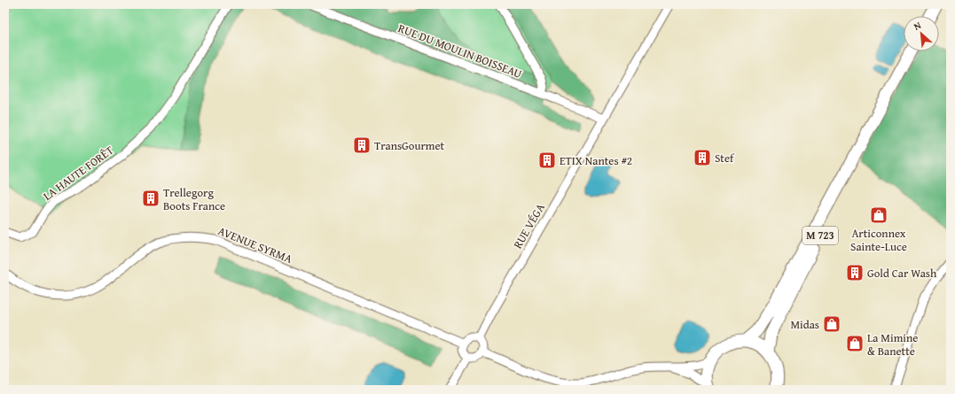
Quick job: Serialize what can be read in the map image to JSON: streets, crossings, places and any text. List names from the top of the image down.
{
  "streets": {
    "main road": ["M 723"],
    "street": [
      "RUE DU MOULIN BOISSEAU",
      "LA HAUTE FORÊT",
      "RUE VÉGA",
      "AVENUE SYRMA"
    ]
  },
  "crossings": [
    ["RUE DU MOULIN BOISSEAU", "RUE VÉGA"],
    ["RUE VÉGA", "AVENUE SYRMA"]
  ],
  "places": {
    "building": [
      "TransGourmet",
      "Stef",
      "ETIX Nantes #2",
      "Trellegorg Boots France",
      "Gold Car Wash"
    ],
    "shop": ["Articonnex Sainte-Luce", "Midas", "La Mimine & Banette"]
  },
  "north": "top left"
}
